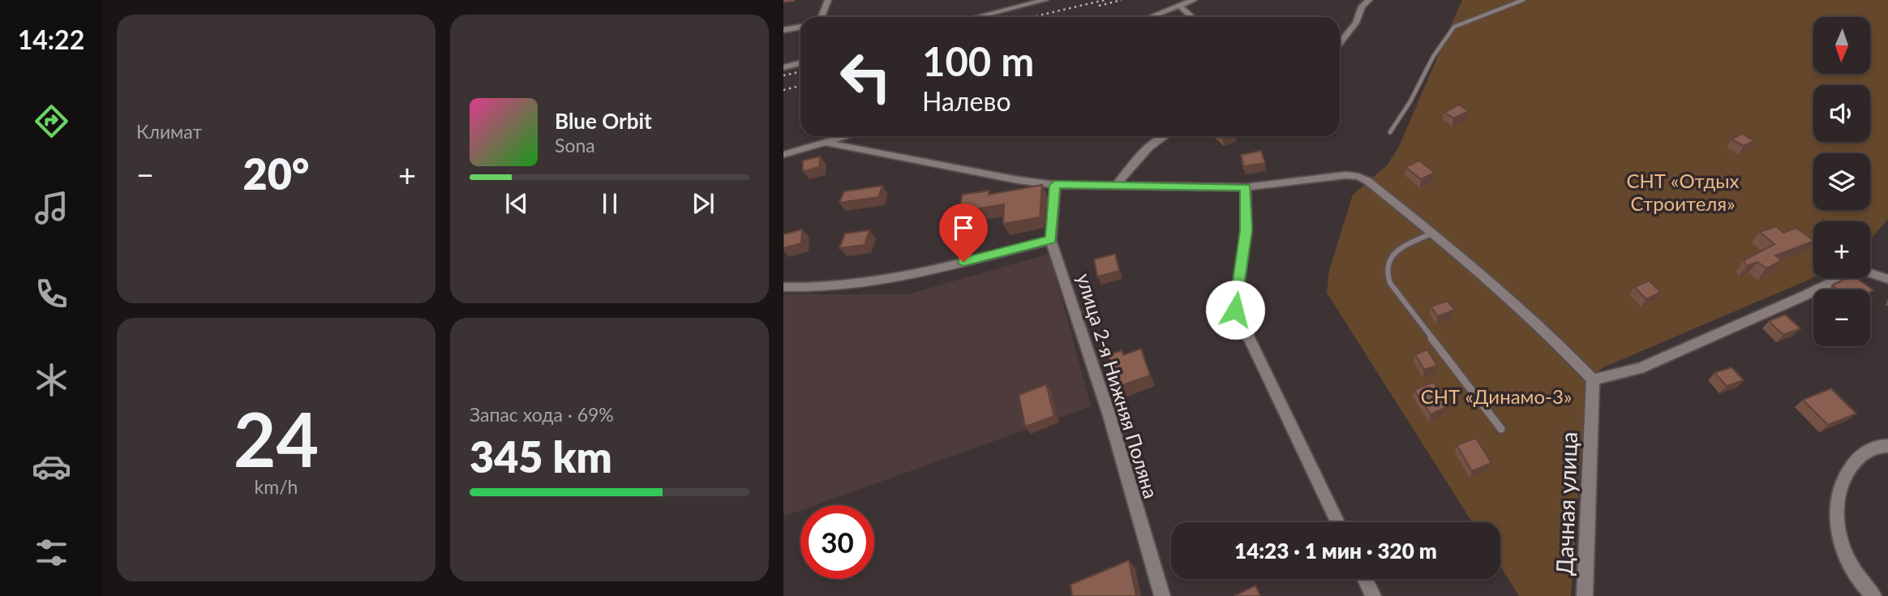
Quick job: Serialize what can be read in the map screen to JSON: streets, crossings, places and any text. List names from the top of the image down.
{
  "streets": {
    "street": ["улица 2-я Нижняя Поляна", "Дачная улица"]
  },
  "parks": ["СНТ «Отдых Строителя»", "СНТ «Динамо-3»"],
  "north": "bottom",
  "page": {
    "tabs": "14:22",
    "tile": [
      "Климат",
      ["24", "km/h"],
      ["Запас хода · 69%", "345 km"]
    ],
    "map_buttons": ["+", "−"],
    "turn": ["100 m", "Налево"],
    "song": ["Blue Orbit", "Sona"],
    "heat": ["−", "20°", "+"],
    "limit": "30",
    "trip": "14:23 · 1 мин · 320 m"
  }
}
